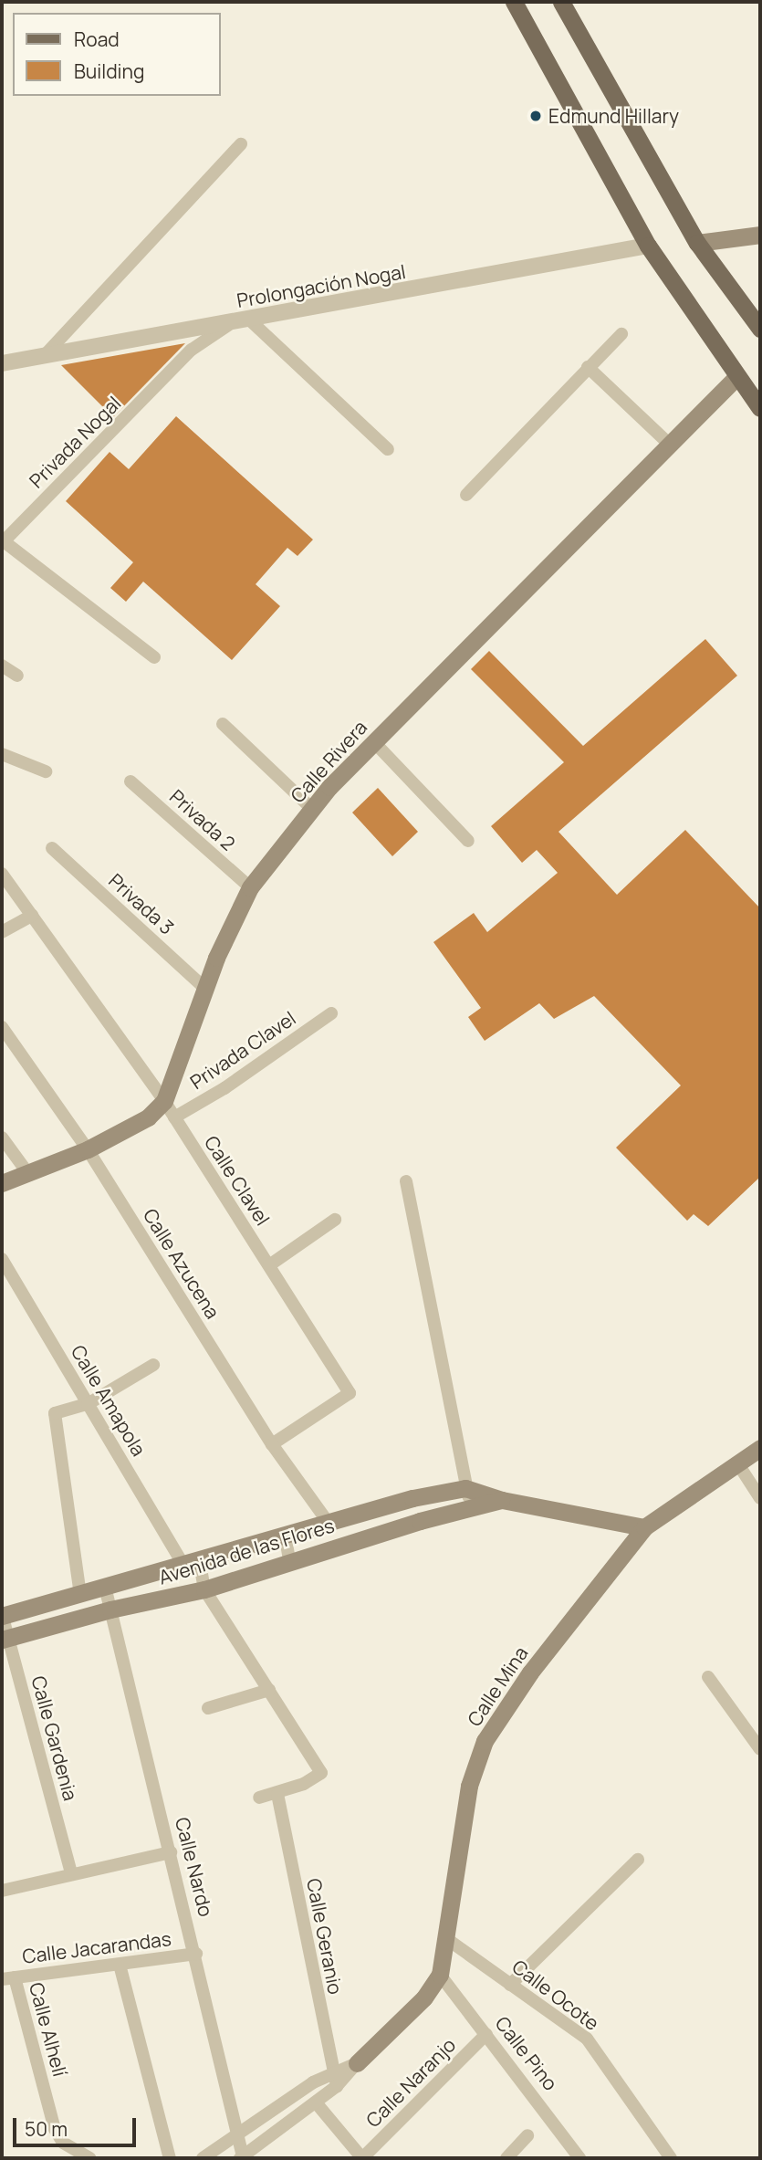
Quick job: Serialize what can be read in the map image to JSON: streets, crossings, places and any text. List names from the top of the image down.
{
  "streets": {
    "main road": ["Calle Rivera", "Avenida de las Flores", "Calle Mina"],
    "street": [
      "Prolongación Nogal",
      "Privada Nogal",
      "Privada 2",
      "Privada 3",
      "Privada Clavel",
      "Calle Clavel",
      "Calle Azucena",
      "Calle Amapola",
      "Calle Gardenia",
      "Calle Nardo",
      "Calle Geranio",
      "Calle Jacarandas",
      "Calle Ocote",
      "Calle Alhelí",
      "Calle Pino",
      "Calle Naranjo"
    ]
  },
  "crossings": [
    ["Prolongación Nogal", "Privada Nogal"],
    ["Calle Rivera", "Privada 2"],
    ["Calle Rivera", "Privada 3"],
    ["Calle Rivera", "Calle Clavel"],
    ["Privada Clavel", "Calle Clavel"],
    ["Calle Clavel", "Calle Azucena"],
    ["Calle Azucena", "Avenida de las Flores"],
    ["Calle Amapola", "Avenida de las Flores"],
    ["Avenida de las Flores", "Calle Mina"],
    ["Avenida de las Flores", "Calle Gardenia"],
    ["Avenida de las Flores", "Calle Nardo"],
    ["Calle Mina", "Calle Ocote"],
    ["Calle Mina", "Calle Pino"],
    ["Calle Nardo", "Calle Jacarandas"],
    ["Calle Jacarandas", "Calle Alhelí"],
    ["Calle Pino", "Calle Naranjo"]
  ],
  "places": ["Edmund Hillary"],
  "legend": ["Road", "Building"],
  "scale_bar": "50 m"
}
